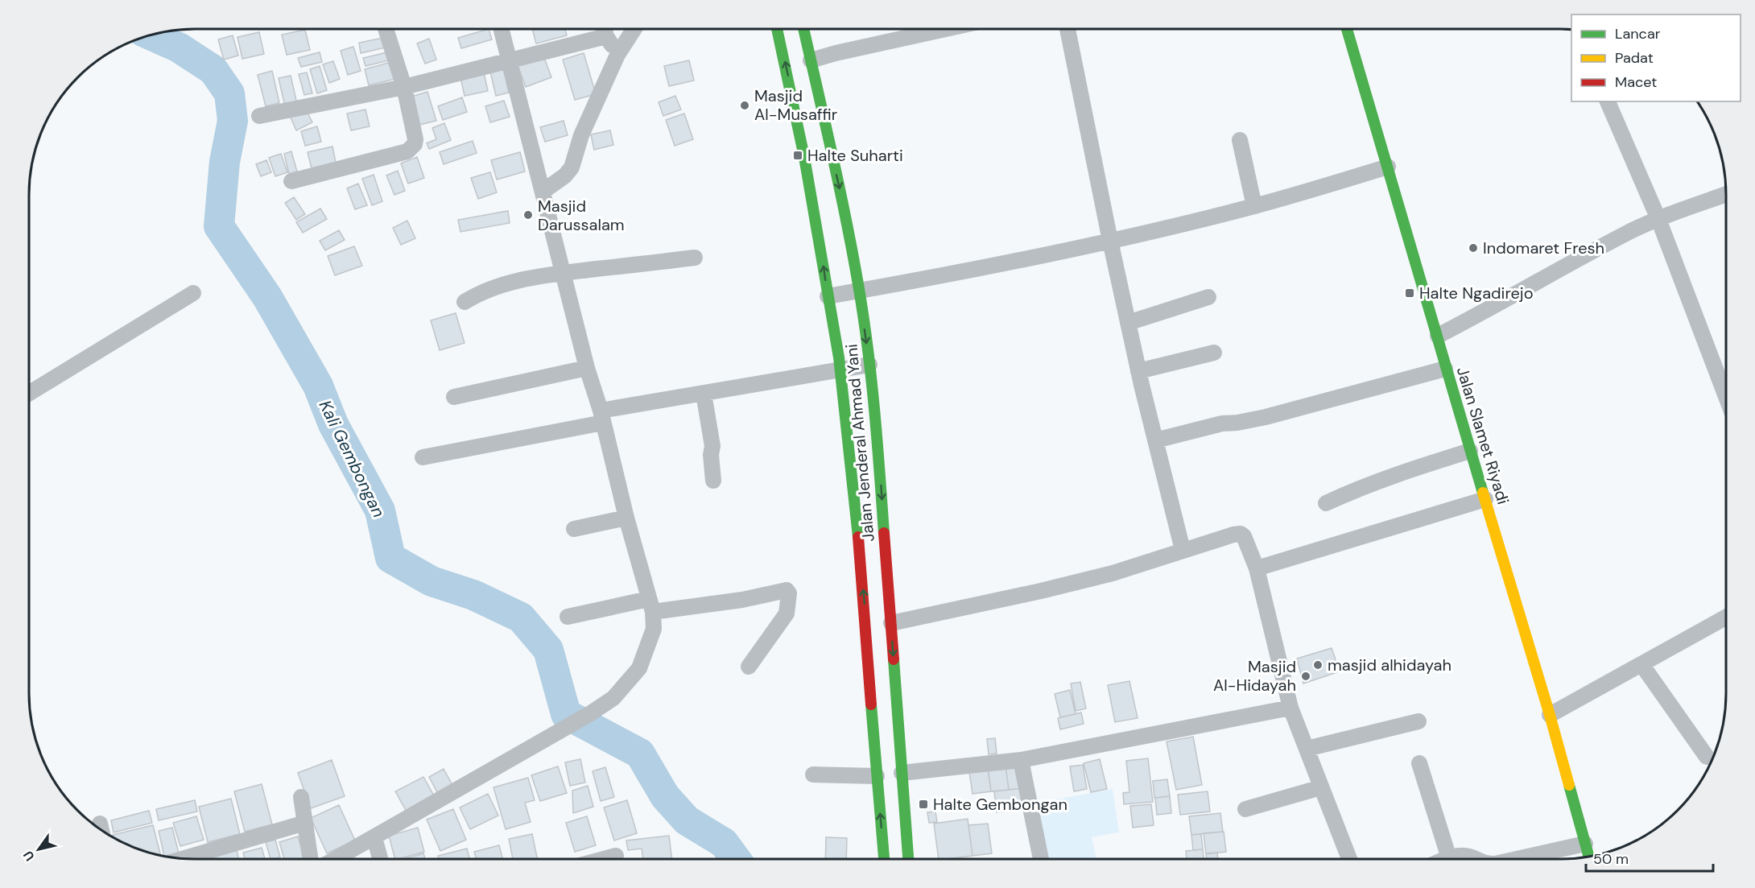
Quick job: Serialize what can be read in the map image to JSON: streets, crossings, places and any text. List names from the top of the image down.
{
  "streets": {
    "main road": ["Jalan Slamet Riyadi", "Jalan Jenderal Ahmad Yani"]
  },
  "water": ["Kali Gembongan"],
  "places": {
    "other": [
      "Masjid Al-Musaffir",
      "Masjid Darussalam",
      "Indomaret Fresh",
      "masjid alhidayah",
      "Masjid Al-Hidayah"
    ],
    "transit": ["Halte Suharti", "Halte Ngadirejo", "Halte Gembongan"]
  },
  "legend": ["Lancar", "Padat", "Macet"],
  "scale_bar": "50 m",
  "north": "bottom left"
}
